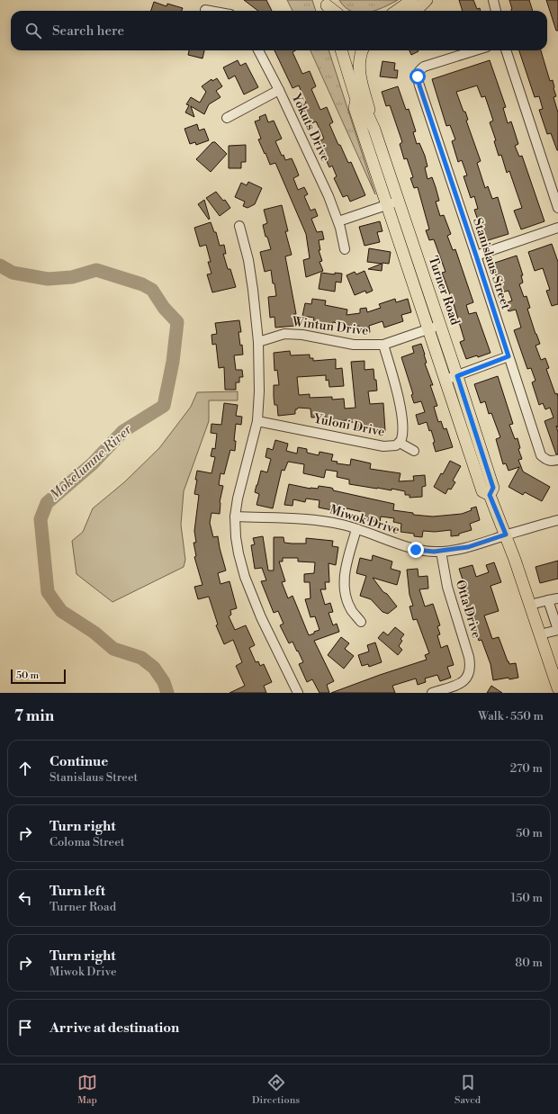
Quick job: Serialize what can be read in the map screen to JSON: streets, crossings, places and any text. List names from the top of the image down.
{
  "streets": {
    "main road": ["Turner Road"],
    "street": [
      "Yokuts Drive",
      "Stanislaus Street",
      "Wintun Drive",
      "Yuloni Drive",
      "Miwok Drive",
      "Otta Drive"
    ]
  },
  "crossings": [
    ["Turner Road", "Wintun Drive"],
    ["Turner Road", "Miwok Drive"],
    ["Wintun Drive", "Yuloni Drive"],
    ["Miwok Drive", "Otta Drive"]
  ],
  "water": ["Mokelumne River"],
  "scale_bar": "50 m",
  "page": {
    "search": "Search here",
    "scale": "50 m",
    "heading": ["7 min", "Walk · 550 m"],
    "list": [
      ["Continue", "Stanislaus Street", "270 m"],
      ["Turn right", "Coloma Street", "50 m"],
      ["Turn left", "Turner Road", "150 m"],
      ["Turn right", "Miwok Drive", "80 m"],
      "Arrive at destination"
    ],
    "nav": ["Map", "Directions", "Saved"]
  }
}
